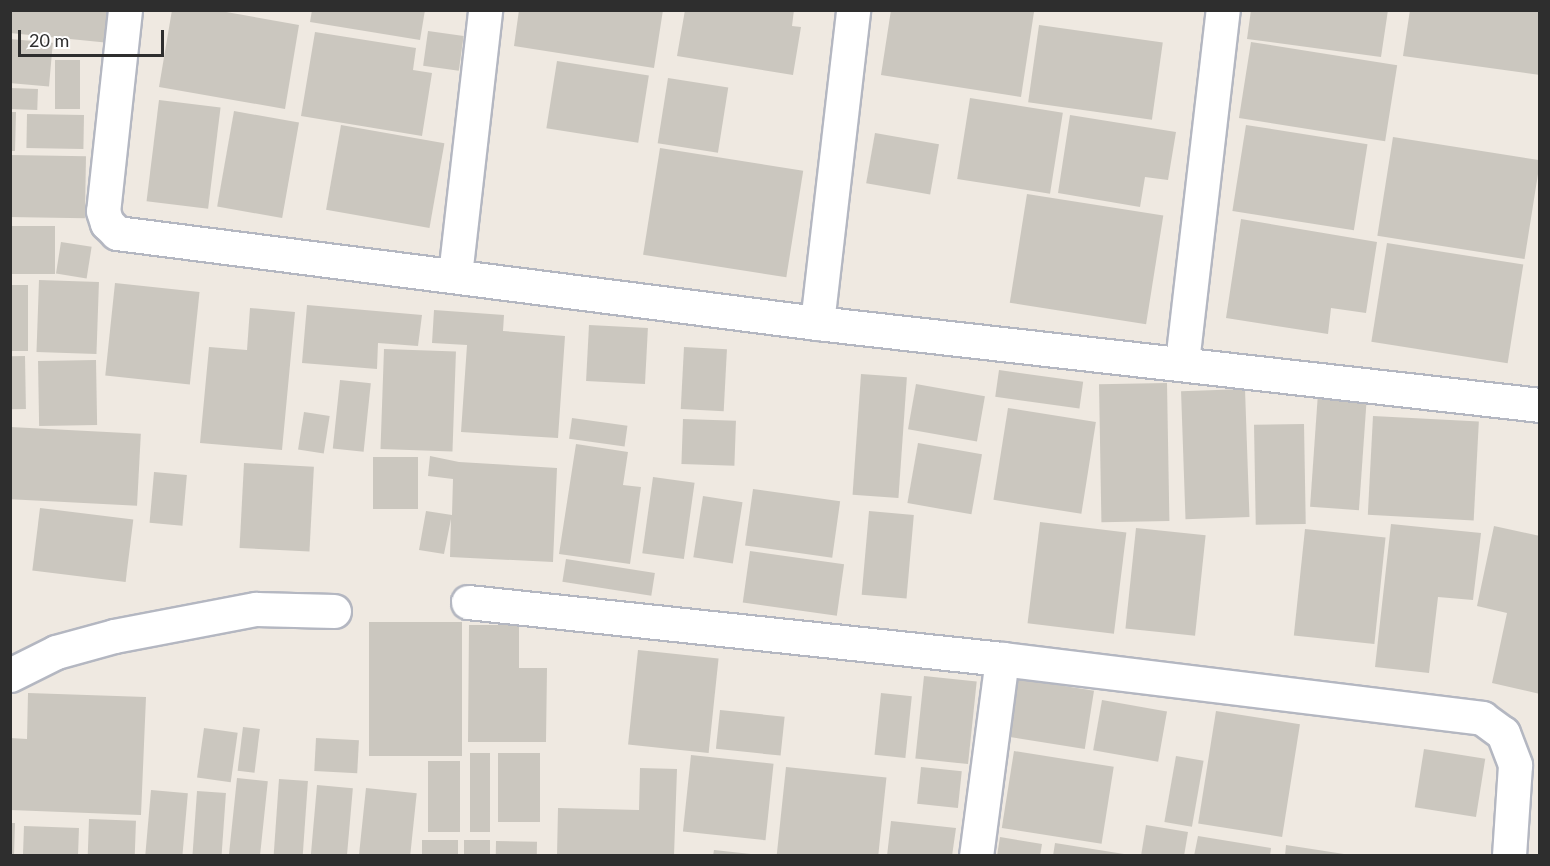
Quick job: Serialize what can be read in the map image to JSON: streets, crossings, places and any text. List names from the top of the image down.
{
  "scale_bar": "20 m"
}
